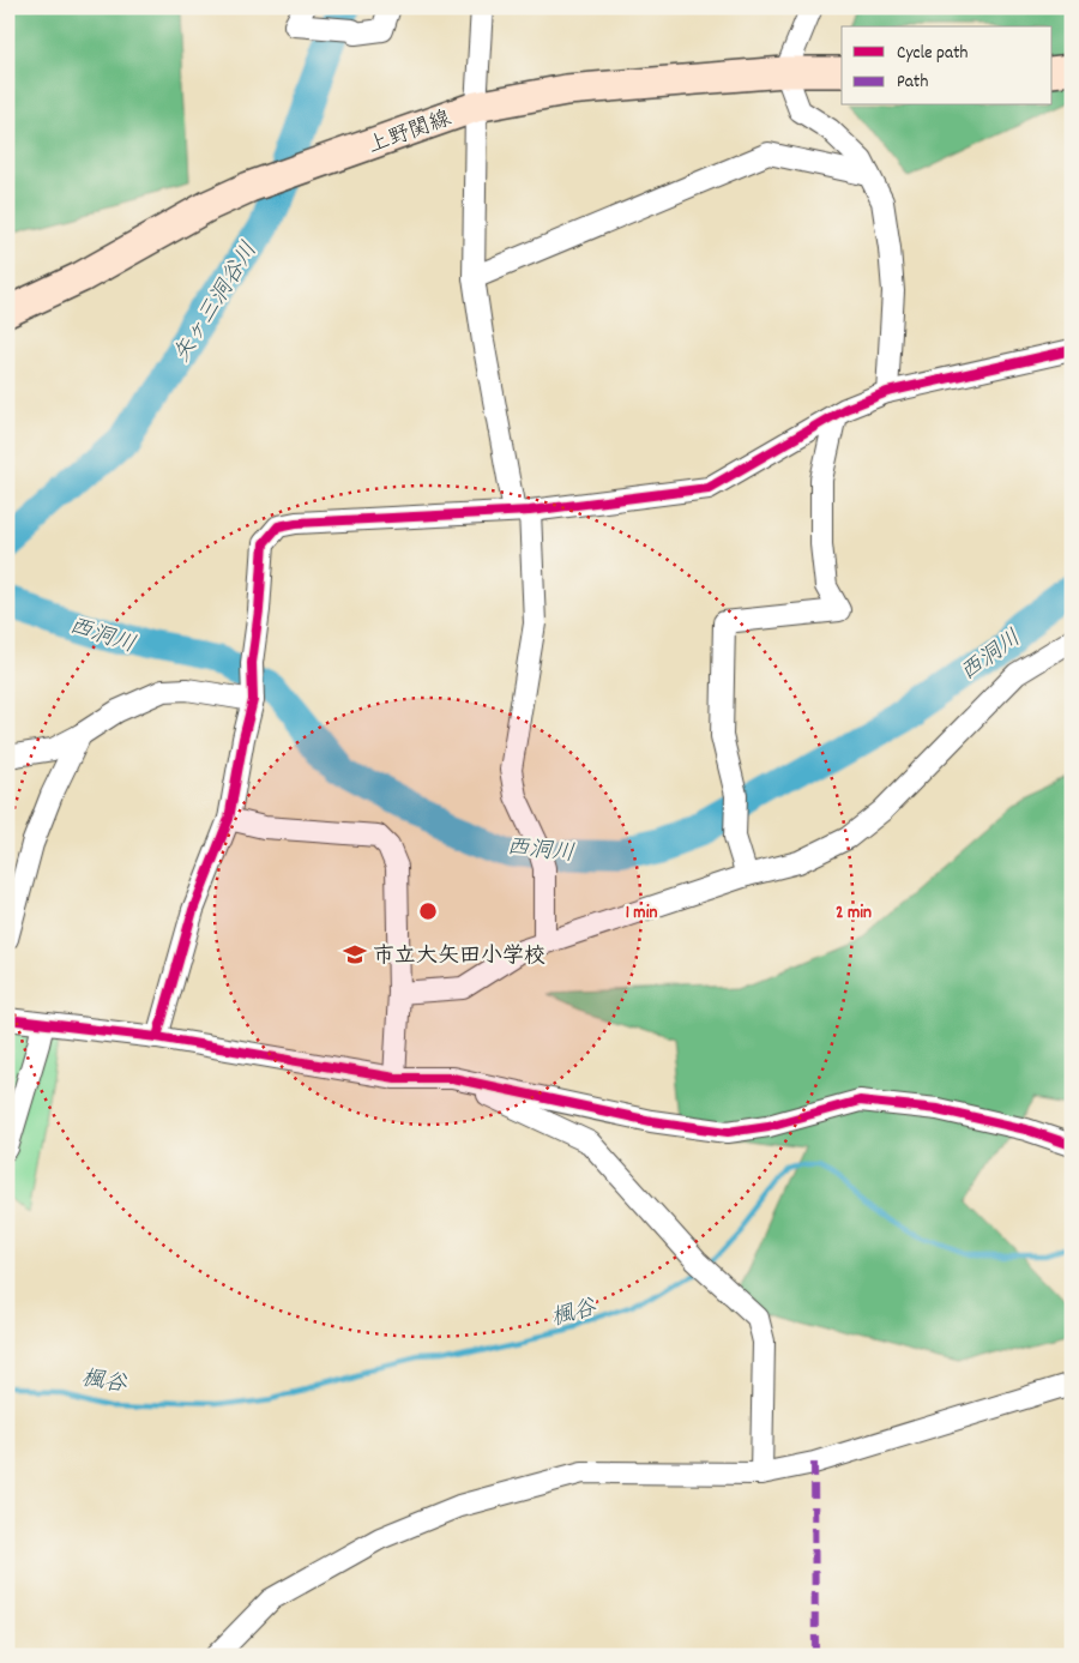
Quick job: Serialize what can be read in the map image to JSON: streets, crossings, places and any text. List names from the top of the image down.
{
  "streets": {
    "main road": ["上野関線"]
  },
  "water": ["矢ヶ三洞谷川", "西洞川", "楓谷"],
  "places": {
    "school or university": ["市立大矢田小学校"]
  },
  "legend": ["Cycle path", "Path"],
  "rings": ["1 min", "2 min"]
}
